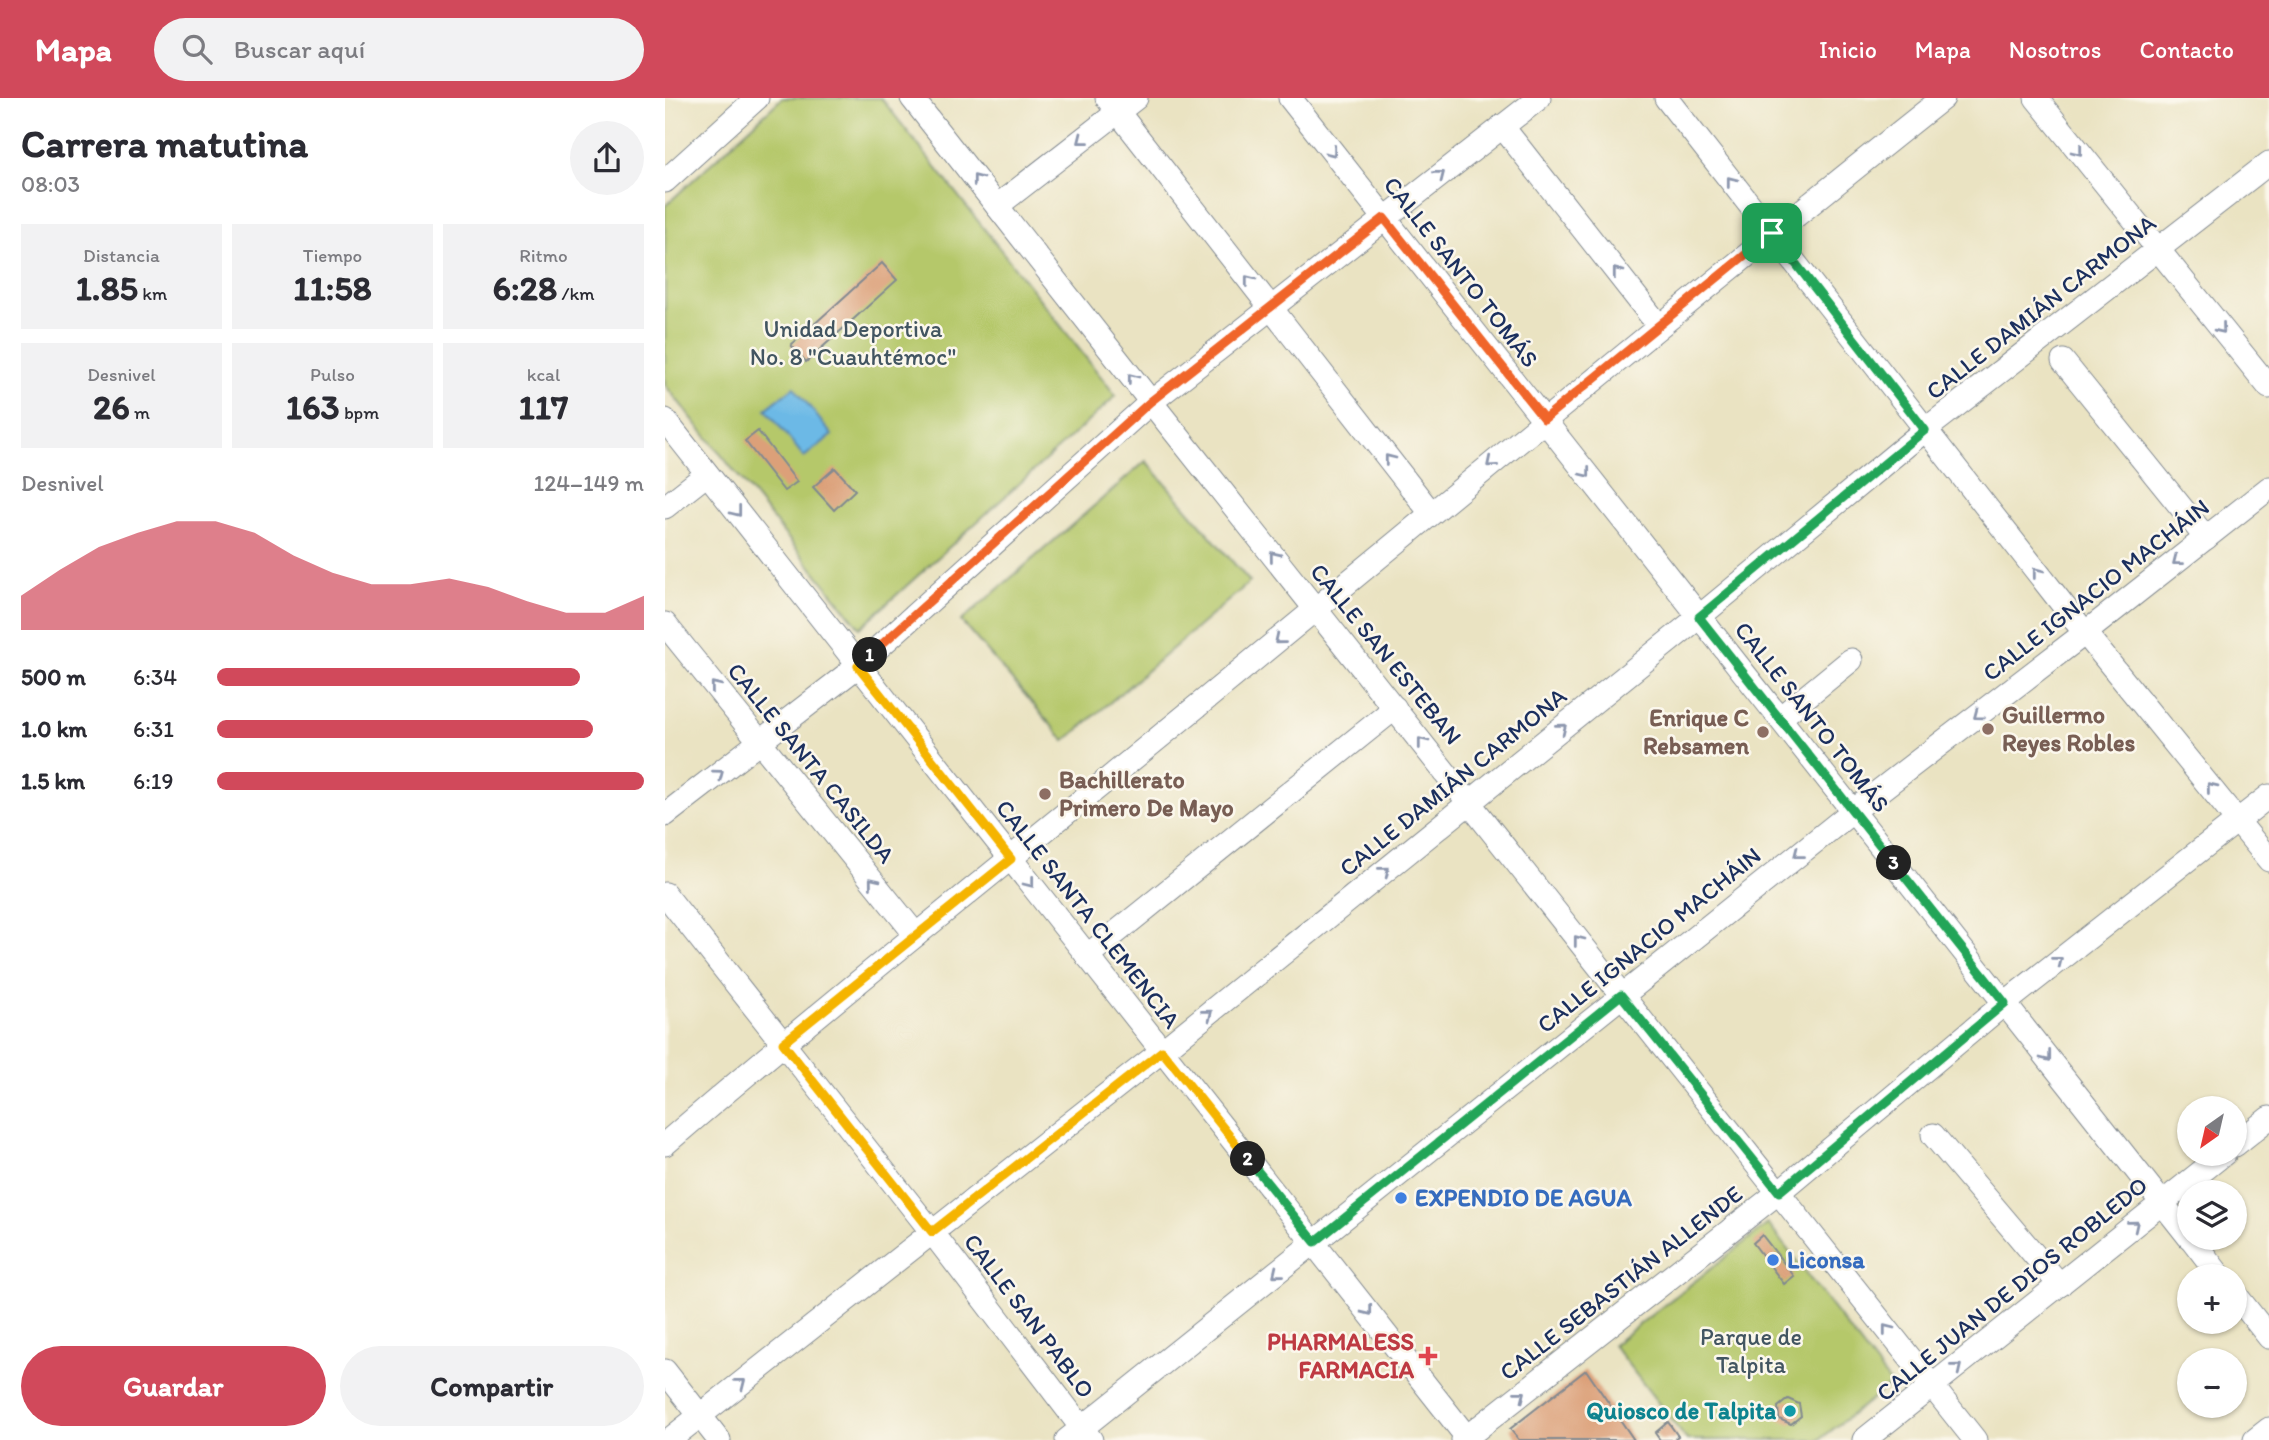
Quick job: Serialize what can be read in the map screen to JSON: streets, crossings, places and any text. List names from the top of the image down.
{
  "streets": {
    "street": [
      "CALLE SANTO TOMÁS",
      "CALLE DAMIÁN CARMONA",
      "CALLE IGNACIO MACHÁIN",
      "CALLE SAN ESTEBAN",
      "CALLE SANTA CASILDA",
      "CALLE SANTA CLEMENCIA",
      "CALLE SEBASTIÁN ALLENDE",
      "CALLE JUAN DE DIOS ROBLEDO",
      "CALLE SAN PABLO"
    ]
  },
  "crossings": [
    ["CALLE SANTO TOMÁS", "CALLE DAMIÁN CARMONA"],
    ["CALLE SANTO TOMÁS", "CALLE IGNACIO MACHÁIN"],
    ["CALLE SANTO TOMÁS", "CALLE SEBASTIÁN ALLENDE"],
    ["CALLE SANTO TOMÁS", "CALLE JUAN DE DIOS ROBLEDO"],
    ["CALLE DAMIÁN CARMONA", "CALLE SAN ESTEBAN"],
    ["CALLE DAMIÁN CARMONA", "CALLE SANTA CLEMENCIA"],
    ["CALLE DAMIÁN CARMONA", "CALLE SAN PABLO"],
    ["CALLE IGNACIO MACHÁIN", "CALLE SAN ESTEBAN"],
    ["CALLE IGNACIO MACHÁIN", "CALLE SANTA CLEMENCIA"],
    ["CALLE IGNACIO MACHÁIN", "CALLE SAN PABLO"],
    ["CALLE SAN ESTEBAN", "CALLE SEBASTIÁN ALLENDE"],
    ["CALLE SAN ESTEBAN", "CALLE JUAN DE DIOS ROBLEDO"],
    ["CALLE SANTA CLEMENCIA", "CALLE SEBASTIÁN ALLENDE"]
  ],
  "one_way": [
    "CALLE IGNACIO MACHÁIN",
    "CALLE SANTA CASILDA",
    "CALLE SANTA CLEMENCIA",
    "CALLE SEBASTIÁN ALLENDE",
    "CALLE JUAN DE DIOS ROBLEDO"
  ],
  "parks": ["Unidad Deportiva No. 8 \"Cuauhtémoc\"", "Parque de Talpita"],
  "places": {
    "other": [
      "Guillermo Reyes Robles",
      "Enrique C Rebsamen",
      "Bachillerato Primero De Mayo",
      "EXPENDIO DE AGUA",
      "Liconsa",
      "Quiosco de Talpita"
    ],
    "health": ["PHARMALESS FARMACIA"]
  },
  "north": "bottom left",
  "page": {
    "header": "Mapa",
    "search": "Buscar aquí",
    "nav": [
      "Inicio",
      "Mapa",
      "Nosotros",
      "Contacto"
    ],
    "heading": ["Carrera matutina", "08:03"],
    "stats": [
      ["Distancia", "1.85 km"],
      ["Tiempo", "11:58"],
      ["Ritmo", "6:28 /km"],
      ["Desnivel", "26 m"],
      ["Pulso", "163 bpm"],
      ["kcal", "117"]
    ],
    "chart": ["Desnivel", "124–149 m"],
    "pins": ["1", "3", "2"],
    "list": [
      {
        "name": "500 m",
        "note": "6:34"
      },
      {
        "name": "1.0 km",
        "note": "6:31"
      },
      {
        "name": "1.5 km",
        "note": "6:19"
      }
    ],
    "map_buttons": ["+", "−"],
    "buttons": ["Guardar", "Compartir"]
  }
}
